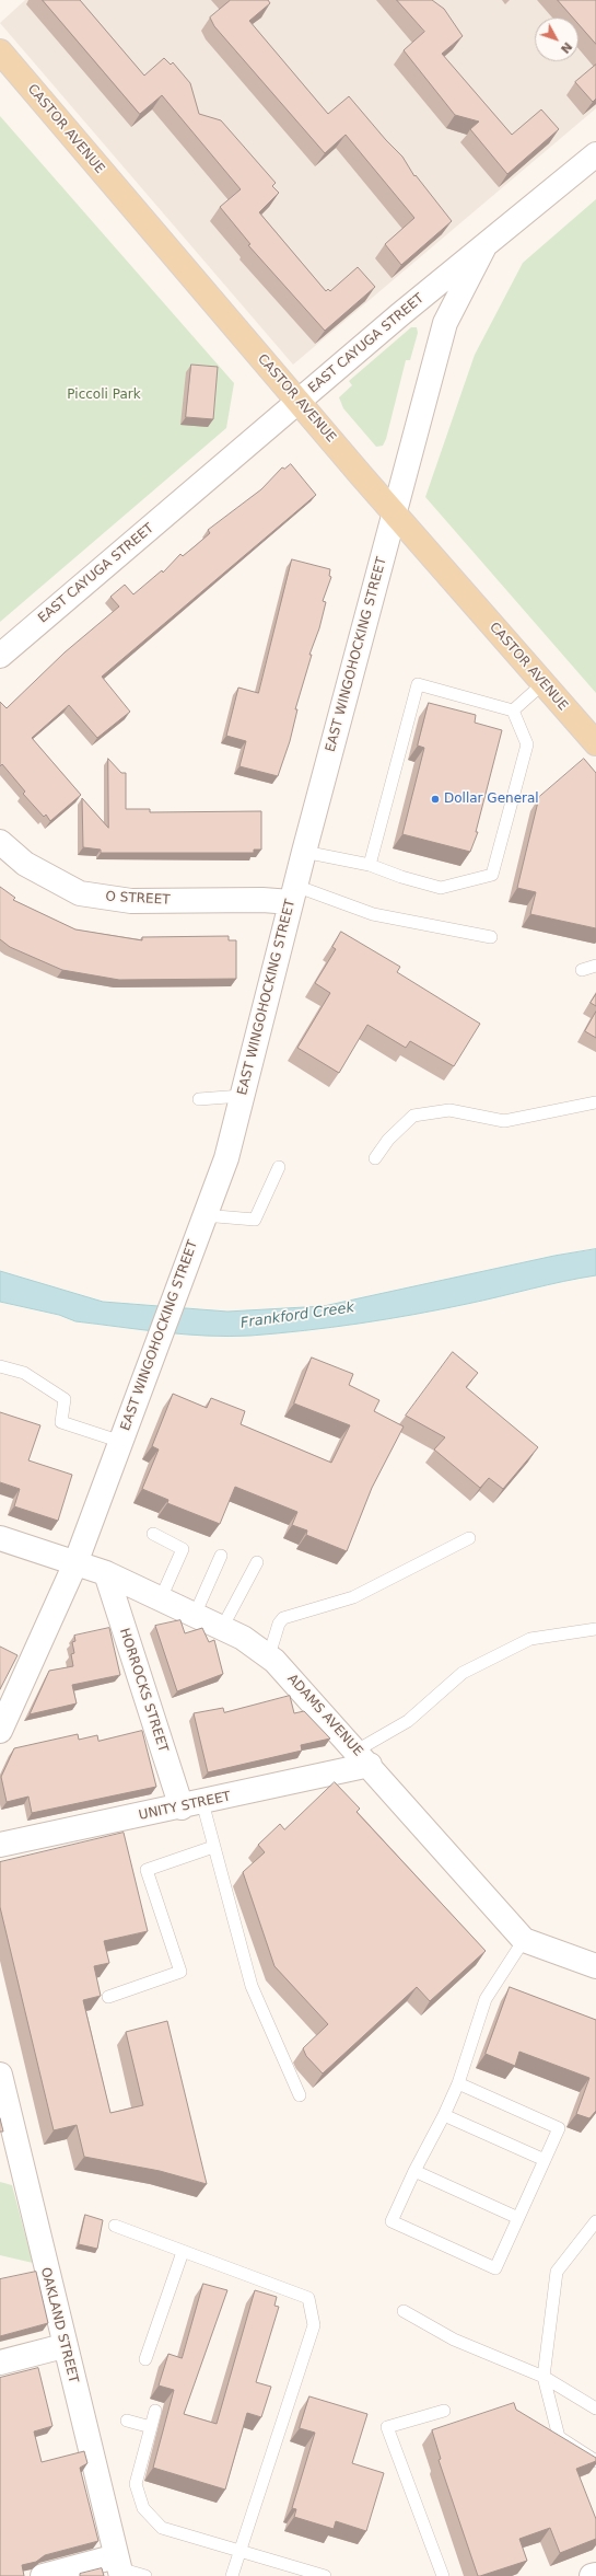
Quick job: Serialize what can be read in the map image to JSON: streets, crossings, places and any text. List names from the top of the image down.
{
  "streets": {
    "main road": ["CASTOR AVENUE"],
    "street": [
      "EAST CAYUGA STREET",
      "EAST WINGOHOCKING STREET",
      "O STREET",
      "HORROCKS STREET",
      "ADAMS AVENUE",
      "UNITY STREET",
      "OAKLAND STREET"
    ]
  },
  "crossings": [
    ["CASTOR AVENUE", "EAST CAYUGA STREET"],
    ["CASTOR AVENUE", "EAST WINGOHOCKING STREET"],
    ["EAST CAYUGA STREET", "EAST WINGOHOCKING STREET"],
    ["EAST WINGOHOCKING STREET", "O STREET"],
    ["EAST WINGOHOCKING STREET", "ADAMS AVENUE"],
    ["HORROCKS STREET", "ADAMS AVENUE"],
    ["HORROCKS STREET", "UNITY STREET"],
    ["ADAMS AVENUE", "UNITY STREET"]
  ],
  "water": ["Frankford Creek"],
  "parks": ["Piccoli Park"],
  "places": ["Dollar General"],
  "north": "bottom right"
}
